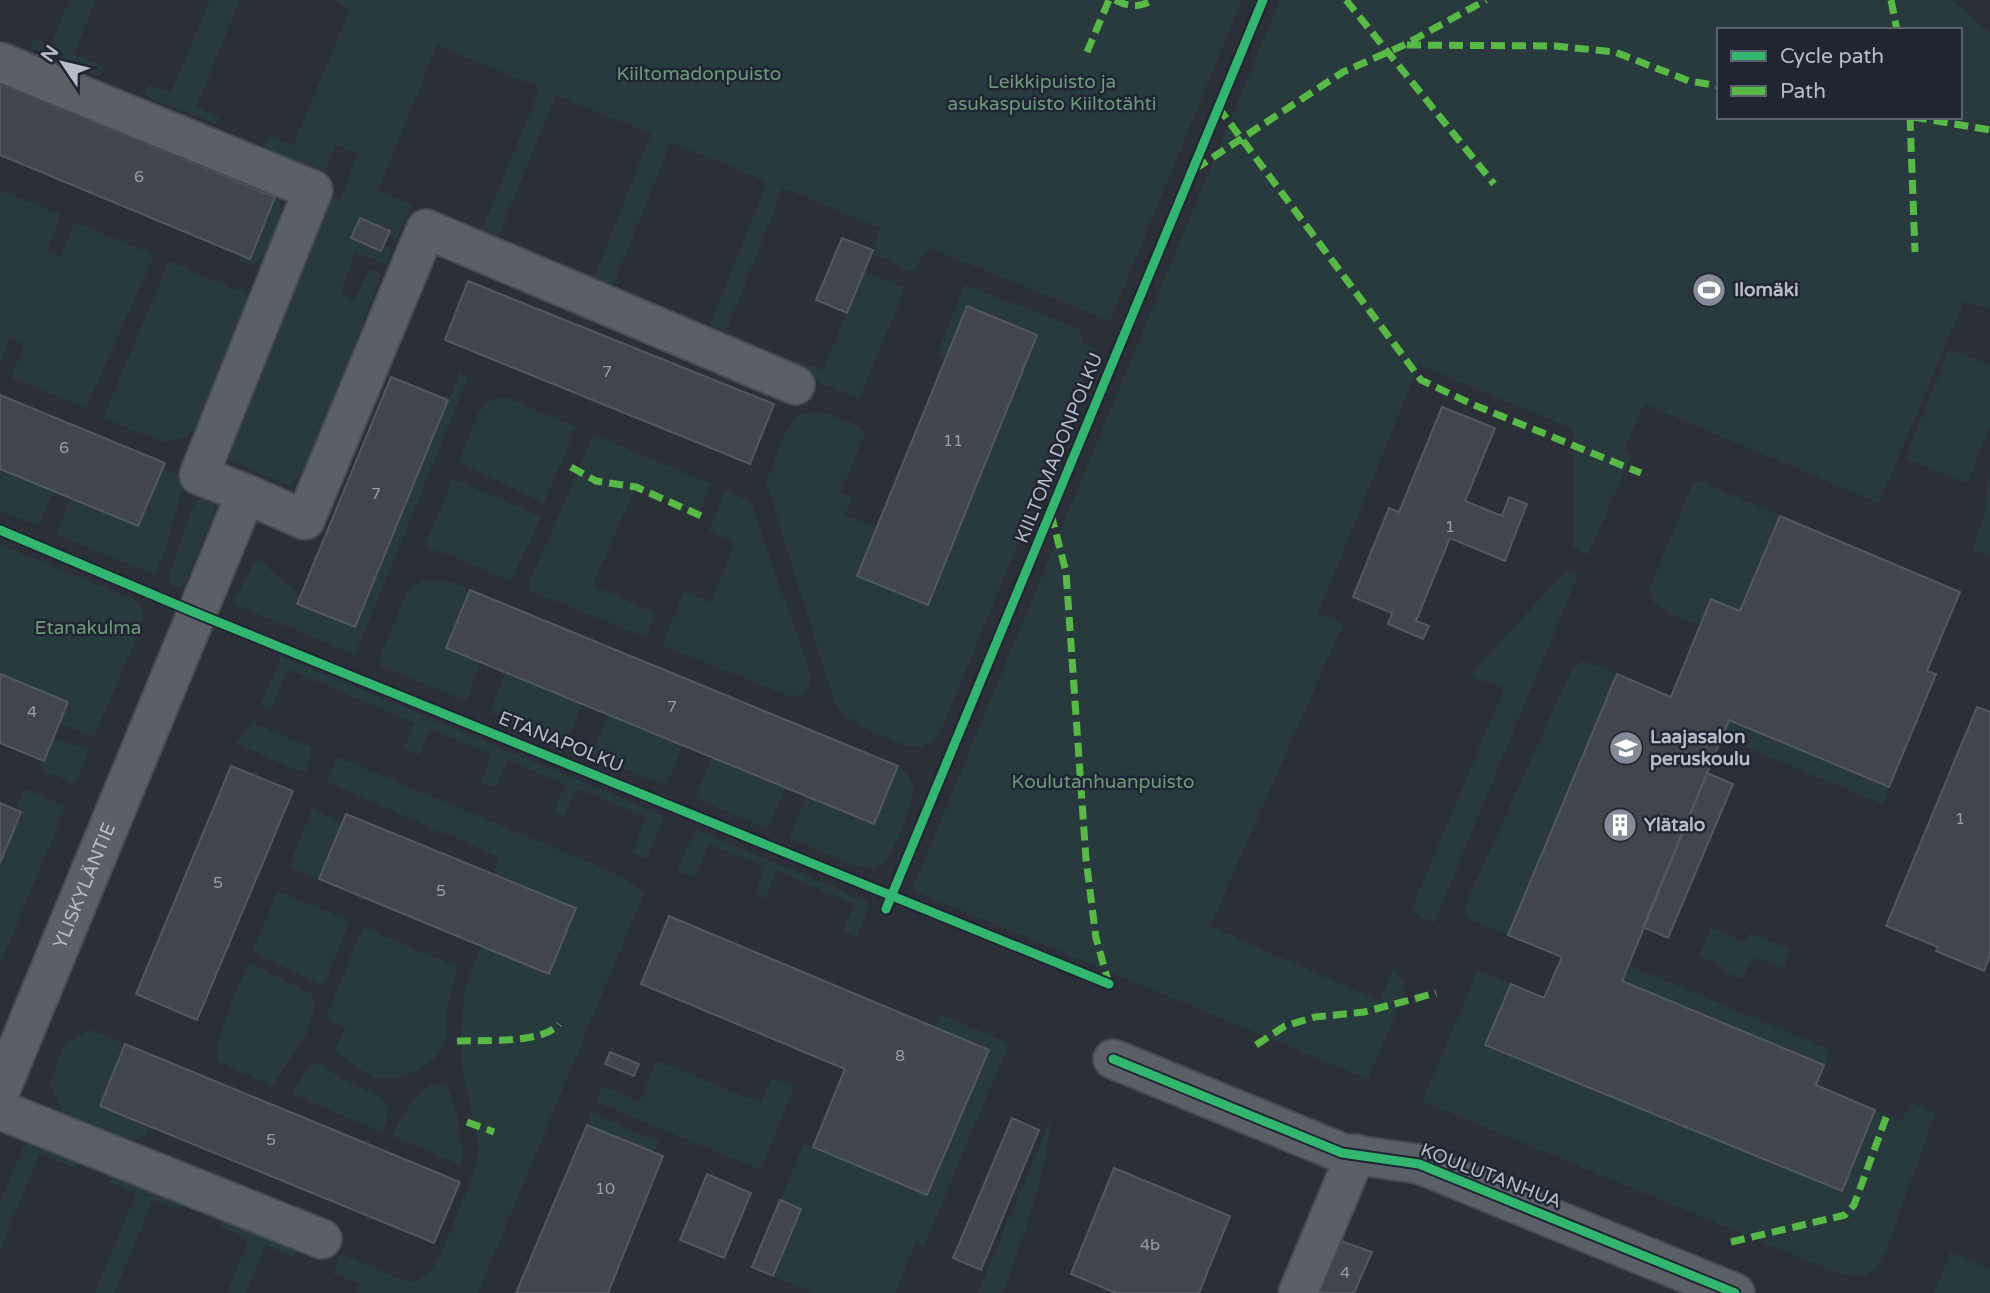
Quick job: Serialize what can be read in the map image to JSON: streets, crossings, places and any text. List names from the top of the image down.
{
  "streets": {
    "street": ["YLISKYLÄNTIE", "KOULUTANHUA"],
    "cycle path": ["KIILTOMADONPOLKU", "ETANAPOLKU"]
  },
  "parks": [
    "Kiiltomadonpuisto",
    "Leikkipuisto ja asukaspuisto Kiiltotähti",
    "Etanakulma",
    "Koulutanhuanpuisto"
  ],
  "places": {
    "sports": ["Ilomäki"],
    "school or university": ["Laajasalon peruskoulu"],
    "building": ["Ylätalo"]
  },
  "house_numbers": [
    "6",
    "7",
    "11",
    "6",
    "7",
    "1",
    "7",
    "4",
    "1",
    "5",
    "5",
    "8",
    "5",
    "10",
    "4b",
    "4"
  ],
  "legend": ["Cycle path", "Path"],
  "north": "top left"
}
